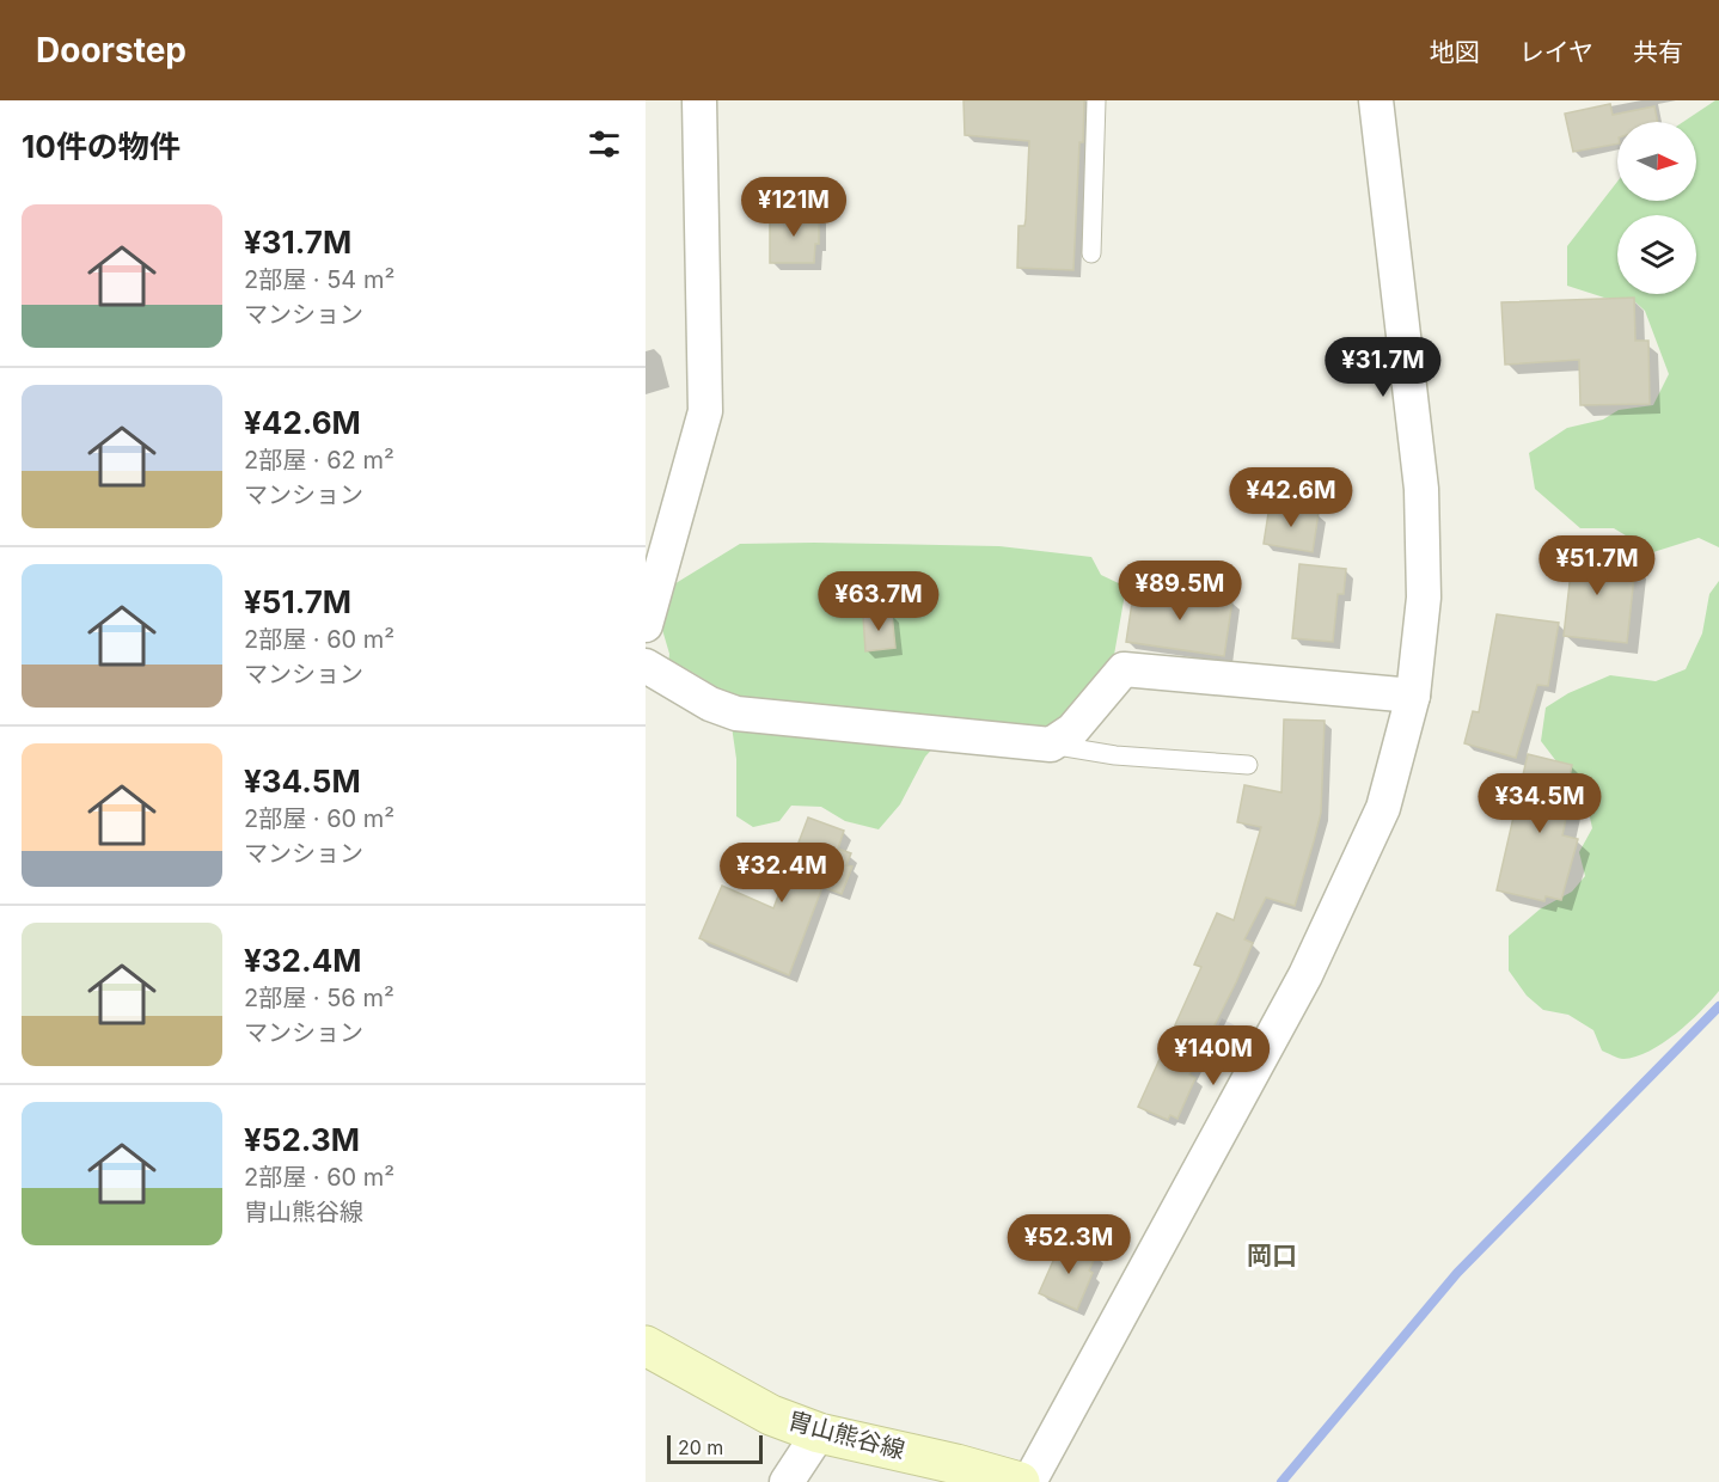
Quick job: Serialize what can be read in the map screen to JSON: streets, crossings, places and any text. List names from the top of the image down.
{
  "streets": {
    "main road": ["胄山熊谷線"]
  },
  "districts": ["岡口"],
  "scale_bar": "20 m",
  "north": "right",
  "page": {
    "header": "Doorstep",
    "nav": ["地図", "レイヤ", "共有"],
    "heading": "10件の物件",
    "price": [
      "¥121M",
      "¥31.7M",
      "¥42.6M",
      "¥51.7M",
      "¥89.5M",
      "¥63.7M",
      "¥34.5M",
      "¥32.4M",
      "¥140M",
      "¥52.3M"
    ],
    "list": [
      {
        "name": "¥31.7M",
        "note": "2部屋 · 54 m² · マンション"
      },
      {
        "name": "¥42.6M",
        "note": "2部屋 · 62 m² · マンション"
      },
      {
        "name": "¥51.7M",
        "note": "2部屋 · 60 m² · マンション"
      },
      {
        "name": "¥34.5M",
        "note": "2部屋 · 60 m² · マンション"
      },
      {
        "name": "¥32.4M",
        "note": "2部屋 · 56 m² · マンション"
      },
      {
        "name": "¥52.3M",
        "note": "2部屋 · 60 m² · 胄山熊谷線"
      }
    ],
    "scale": "20 m"
  }
}
